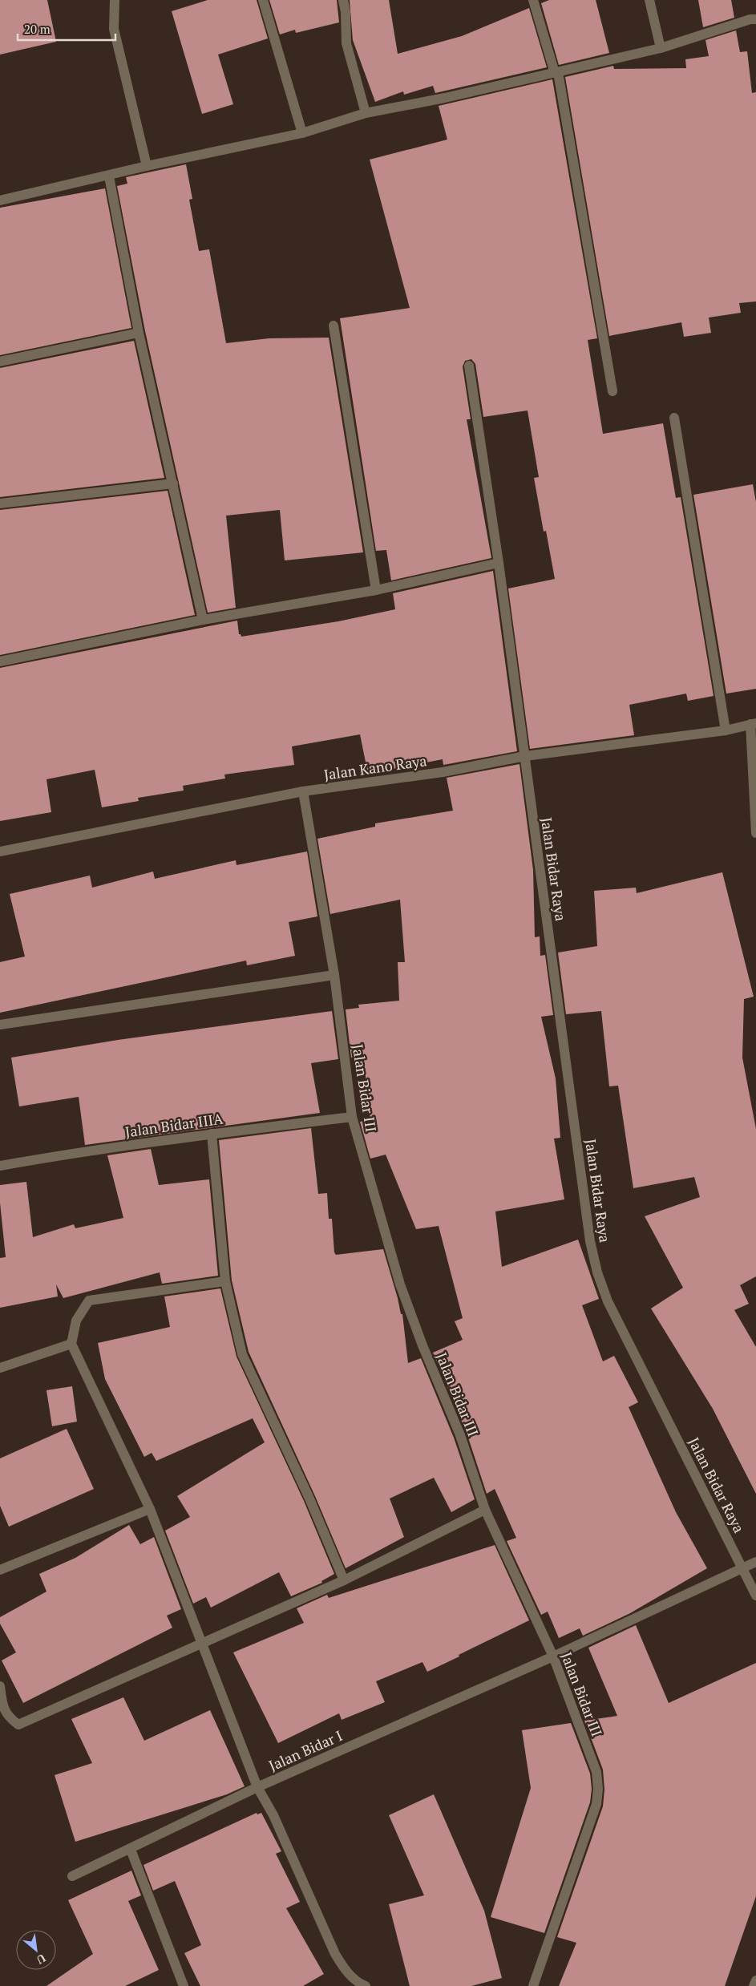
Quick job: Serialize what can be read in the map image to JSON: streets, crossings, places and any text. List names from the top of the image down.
{
  "streets": {
    "street": [
      "Jalan Kano Raya",
      "Jalan Bidar Raya",
      "Jalan Bidar III",
      "Jalan Bidar IIIA",
      "Jalan Bidar I"
    ]
  },
  "crossings": [
    ["Jalan Kano Raya", "Jalan Bidar Raya"],
    ["Jalan Kano Raya", "Jalan Bidar III"],
    ["Jalan Bidar Raya", "Jalan Bidar I"],
    ["Jalan Bidar III", "Jalan Bidar IIIA"],
    ["Jalan Bidar III", "Jalan Bidar I"]
  ],
  "scale_bar": "20 m",
  "north": "bottom right"
}
